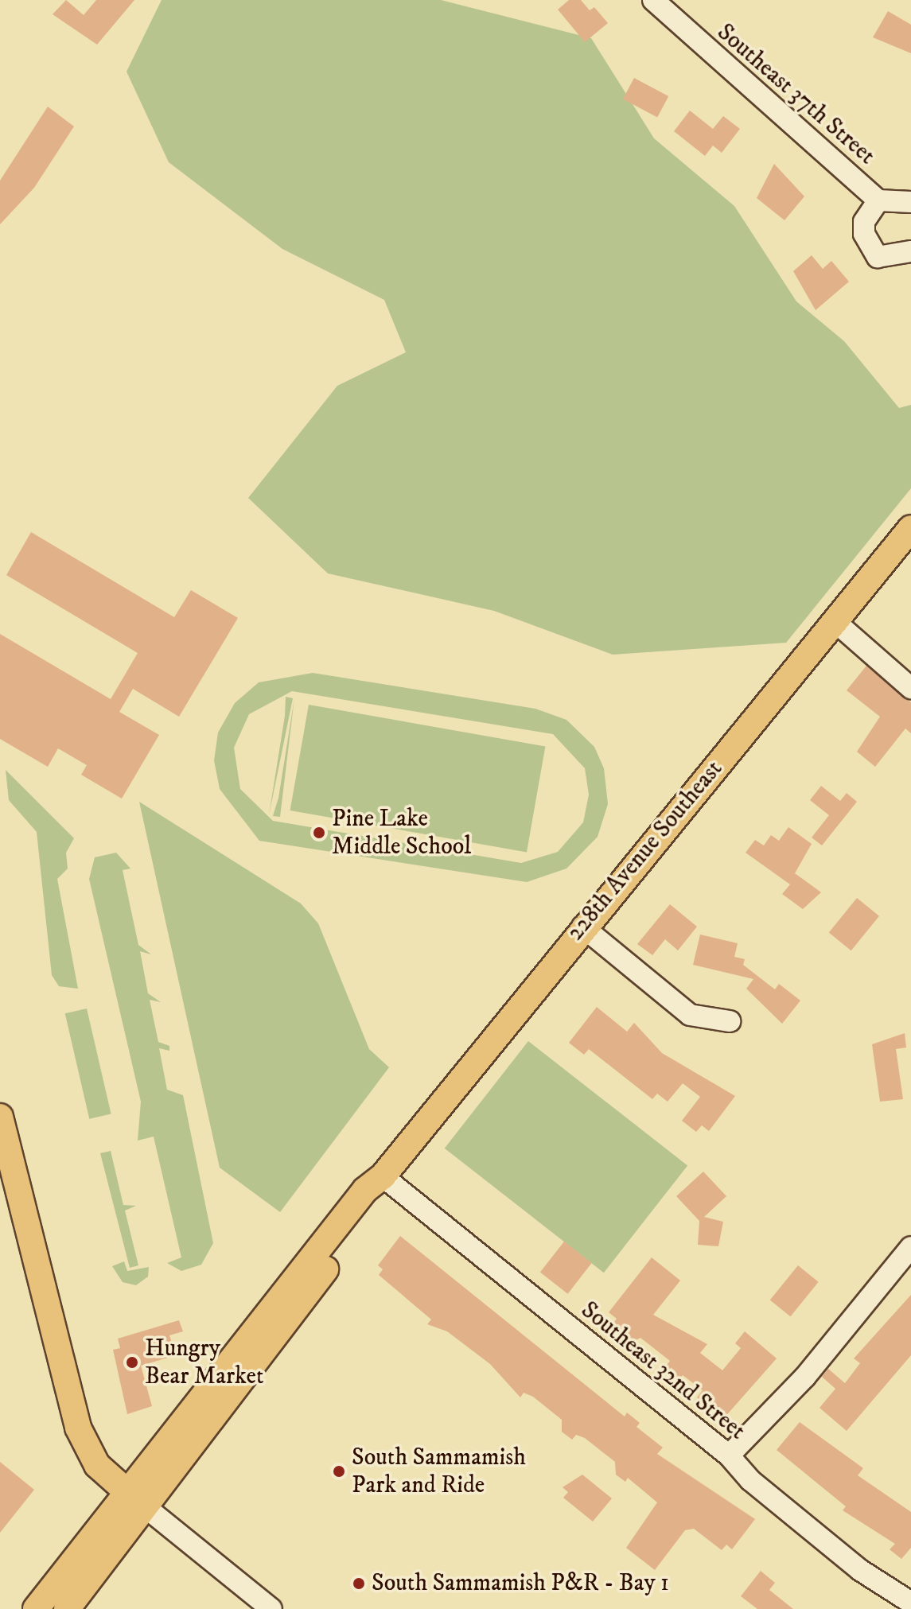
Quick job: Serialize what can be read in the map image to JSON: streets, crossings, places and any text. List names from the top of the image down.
{
  "streets": {
    "main road": ["228th Avenue Southeast"],
    "street": ["Southeast 37th Street", "Southeast 32nd Street"]
  },
  "crossings": [
    ["228th Avenue Southeast", "Southeast 32nd Street"]
  ],
  "places": [
    "Pine Lake Middle School",
    "Hungry Bear Market",
    "South Sammamish Park and Ride",
    "South Sammamish P&R - Bay 1"
  ]
}
